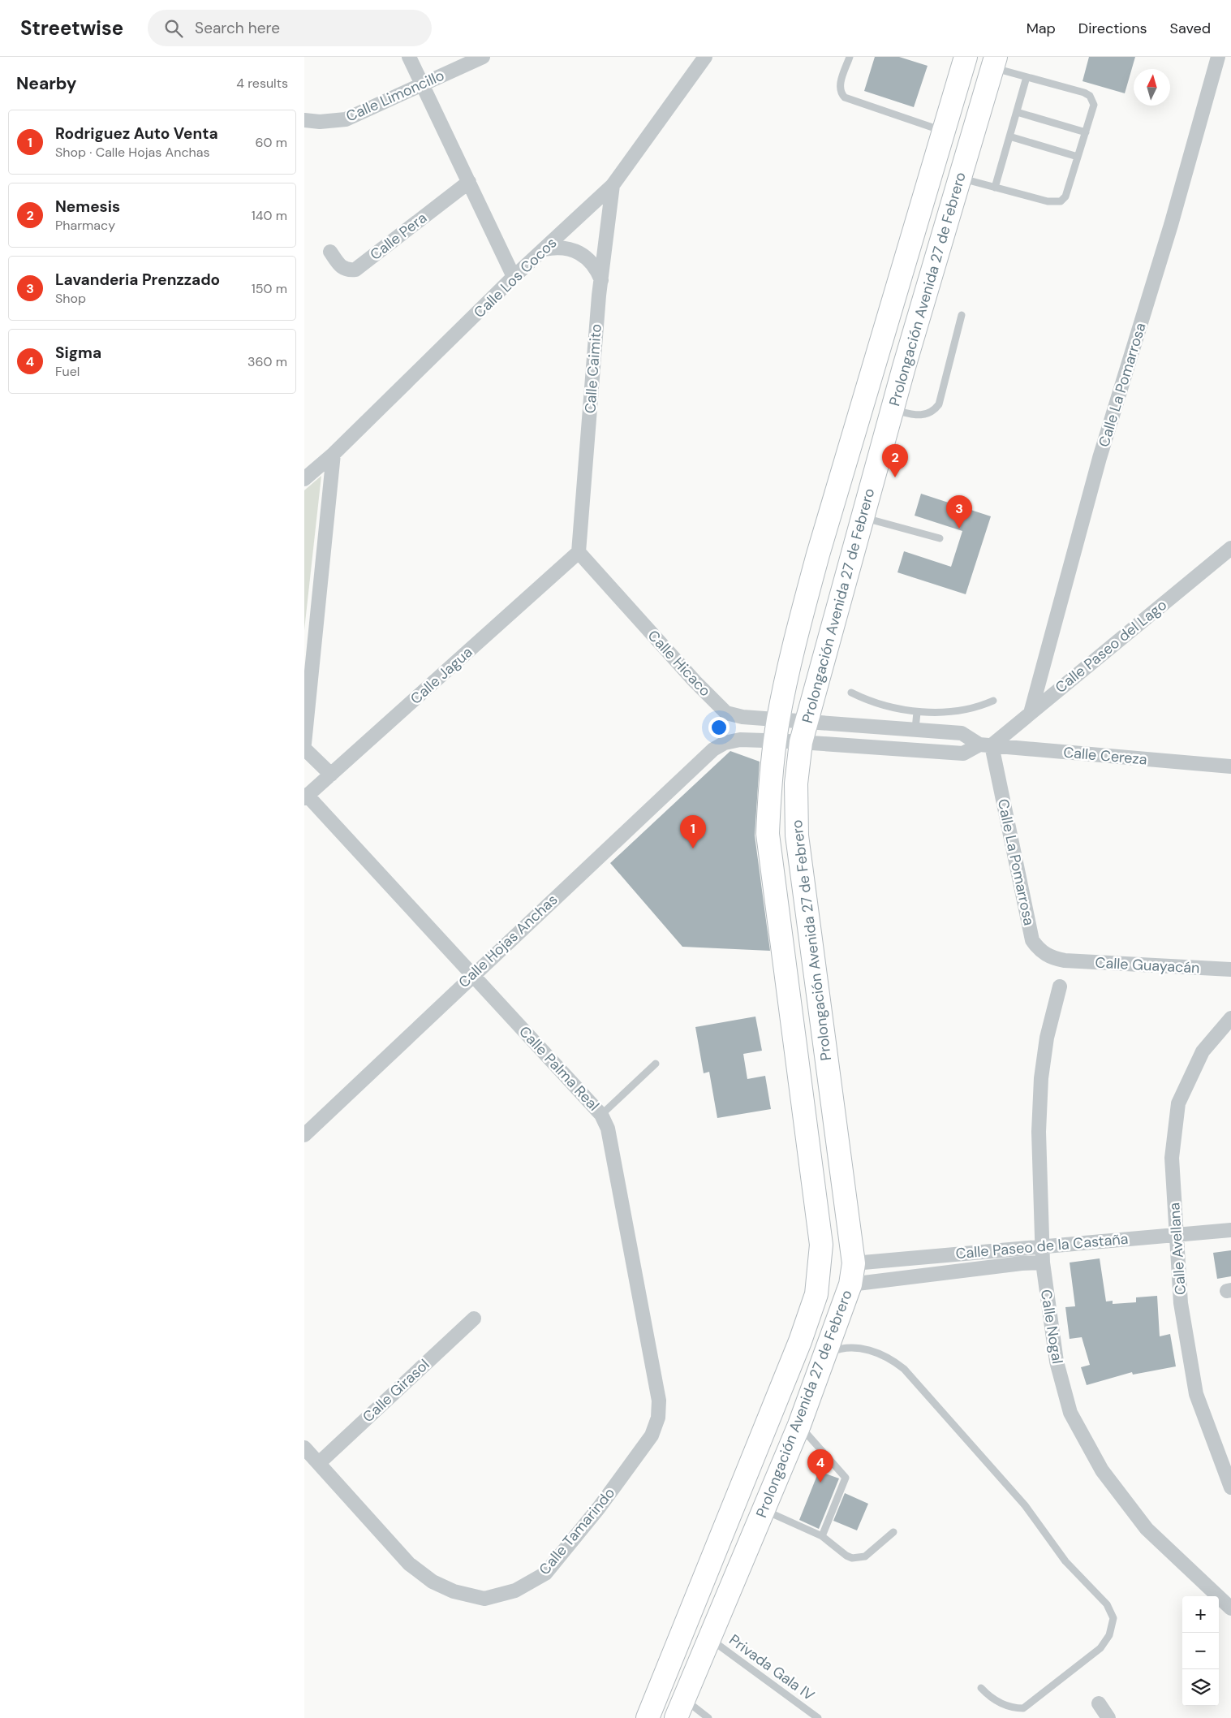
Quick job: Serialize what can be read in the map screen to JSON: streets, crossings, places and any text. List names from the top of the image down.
{
  "streets": {
    "main road": ["Prolongación Avenida 27 de Febrero"],
    "street": [
      "Calle Limoncillo",
      "Calle Pera",
      "Calle Los Cocos",
      "Calle Caimito",
      "Calle La Pomarrosa",
      "Calle Paseo del Lago",
      "Calle Hicaco",
      "Calle Jagua",
      "Calle Cereza",
      "Calle Hojas Anchas",
      "Calle Guayacán",
      "Calle Palma Real",
      "Calle Paseo de la Castaña",
      "Calle Avellana",
      "Calle Nogal",
      "Calle Girasol",
      "Calle Tamarindo"
    ],
    "lane": ["Privada Gala IV"]
  },
  "crossings": [
    ["Calle Los Cocos", "Calle Caimito"],
    ["Prolongación Avenida 27 de Febrero", "Calle Hicaco"],
    ["Prolongación Avenida 27 de Febrero", "Calle Cereza"],
    ["Prolongación Avenida 27 de Febrero", "Calle Paseo de la Castaña"],
    ["Prolongación Avenida 27 de Febrero", "Privada Gala IV"],
    ["Calle Caimito", "Calle Hicaco"],
    ["Calle Caimito", "Calle Jagua"],
    ["Calle La Pomarrosa", "Calle Paseo del Lago"],
    ["Calle La Pomarrosa", "Calle Cereza"],
    ["Calle La Pomarrosa", "Calle Guayacán"],
    ["Calle Paseo del Lago", "Calle Cereza"],
    ["Calle Hicaco", "Calle Jagua"],
    ["Calle Hicaco", "Calle Cereza"],
    ["Calle Jagua", "Calle Palma Real"],
    ["Calle Hojas Anchas", "Calle Palma Real"],
    ["Calle Palma Real", "Calle Tamarindo"],
    ["Calle Paseo de la Castaña", "Calle Avellana"],
    ["Calle Paseo de la Castaña", "Calle Nogal"],
    ["Calle Girasol", "Calle Tamarindo"]
  ],
  "north": "top",
  "page": {
    "header": "Streetwise",
    "search": "Search here",
    "nav": ["Map", "Directions", "Saved"],
    "heading": ["Nearby", "4 results"],
    "list": [
      {
        "mark": "1",
        "name": "Rodriguez Auto Venta",
        "note": "Shop · Calle Hojas Anchas",
        "value": "60 m"
      },
      {
        "mark": "2",
        "name": "Nemesis",
        "note": "Pharmacy",
        "value": "140 m"
      },
      {
        "mark": "3",
        "name": "Lavanderia Prenzzado",
        "note": "Shop",
        "value": "150 m"
      },
      {
        "mark": "4",
        "name": "Sigma",
        "note": "Fuel",
        "value": "360 m"
      }
    ],
    "pins": [
      "2",
      "3",
      "1",
      "4"
    ],
    "map_buttons": ["+", "−"]
  }
}
